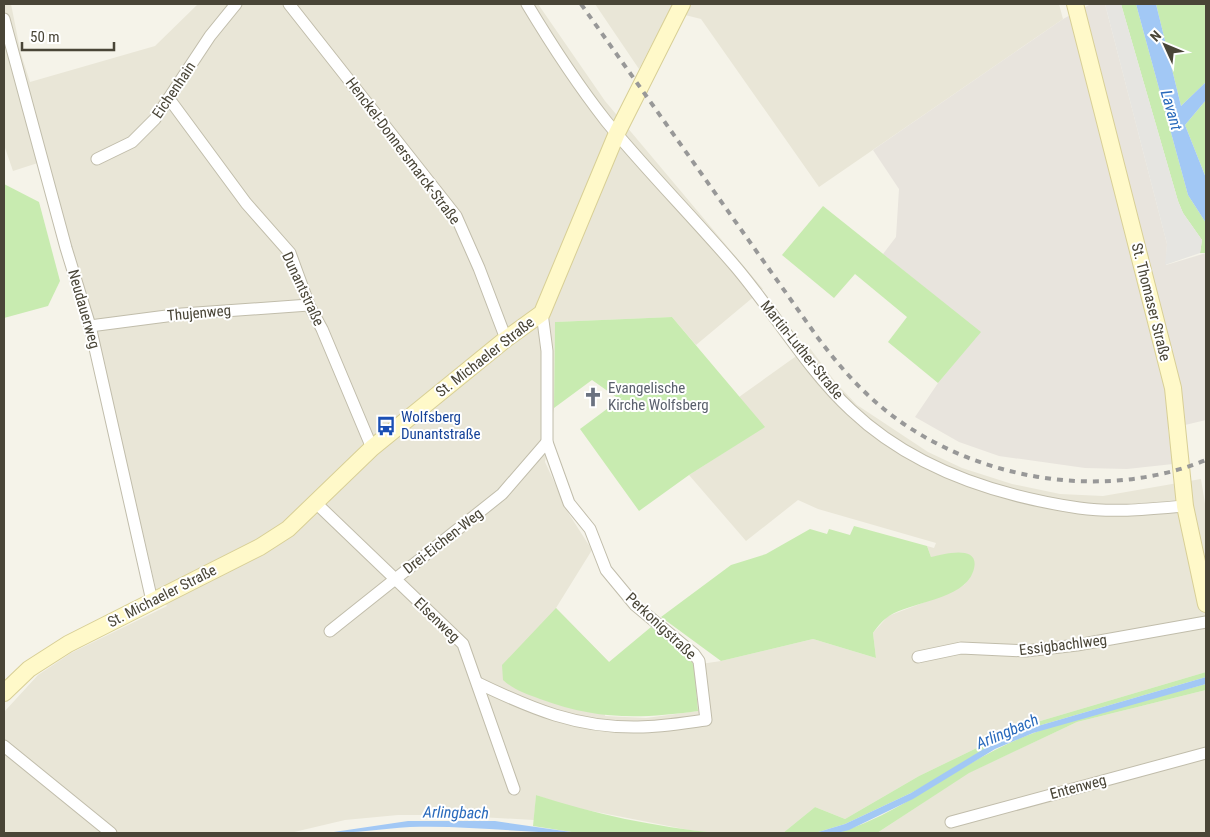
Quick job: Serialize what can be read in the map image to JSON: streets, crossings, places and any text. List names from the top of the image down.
{
  "streets": {
    "main road": ["St. Thomaser Straße", "St. Michaeler Straße"],
    "street": [
      "Eichenhain",
      "Henckel-Donnersmarck-Straße",
      "Dunantstraße",
      "Neudauerweg",
      "Thujenweg",
      "Martin-Luther-Straße",
      "Drei-Eichen-Weg",
      "Elsenweg",
      "Perkonigstraße",
      "Essigbachlweg",
      "Entenweg"
    ]
  },
  "crossings": [
    ["Eichenhain", "Dunantstraße"],
    ["Henckel-Donnersmarck-Straße", "St. Michaeler Straße"],
    ["Dunantstraße", "Thujenweg"],
    ["Dunantstraße", "St. Michaeler Straße"],
    ["St. Thomaser Straße", "Martin-Luther-Straße"],
    ["Neudauerweg", "Thujenweg"],
    ["Neudauerweg", "St. Michaeler Straße"],
    ["Martin-Luther-Straße", "St. Michaeler Straße"],
    ["St. Michaeler Straße", "Elsenweg"],
    ["St. Michaeler Straße", "Perkonigstraße"],
    ["Drei-Eichen-Weg", "Elsenweg"],
    ["Drei-Eichen-Weg", "Perkonigstraße"],
    ["Elsenweg", "Perkonigstraße"]
  ],
  "water": ["Lavant", "Arlingbach"],
  "places": {
    "church": ["Evangelische Kirche Wolfsberg"],
    "bus stop": ["Wolfsberg Dunantstraße"]
  },
  "scale_bar": "50 m",
  "north": "top left"
}
